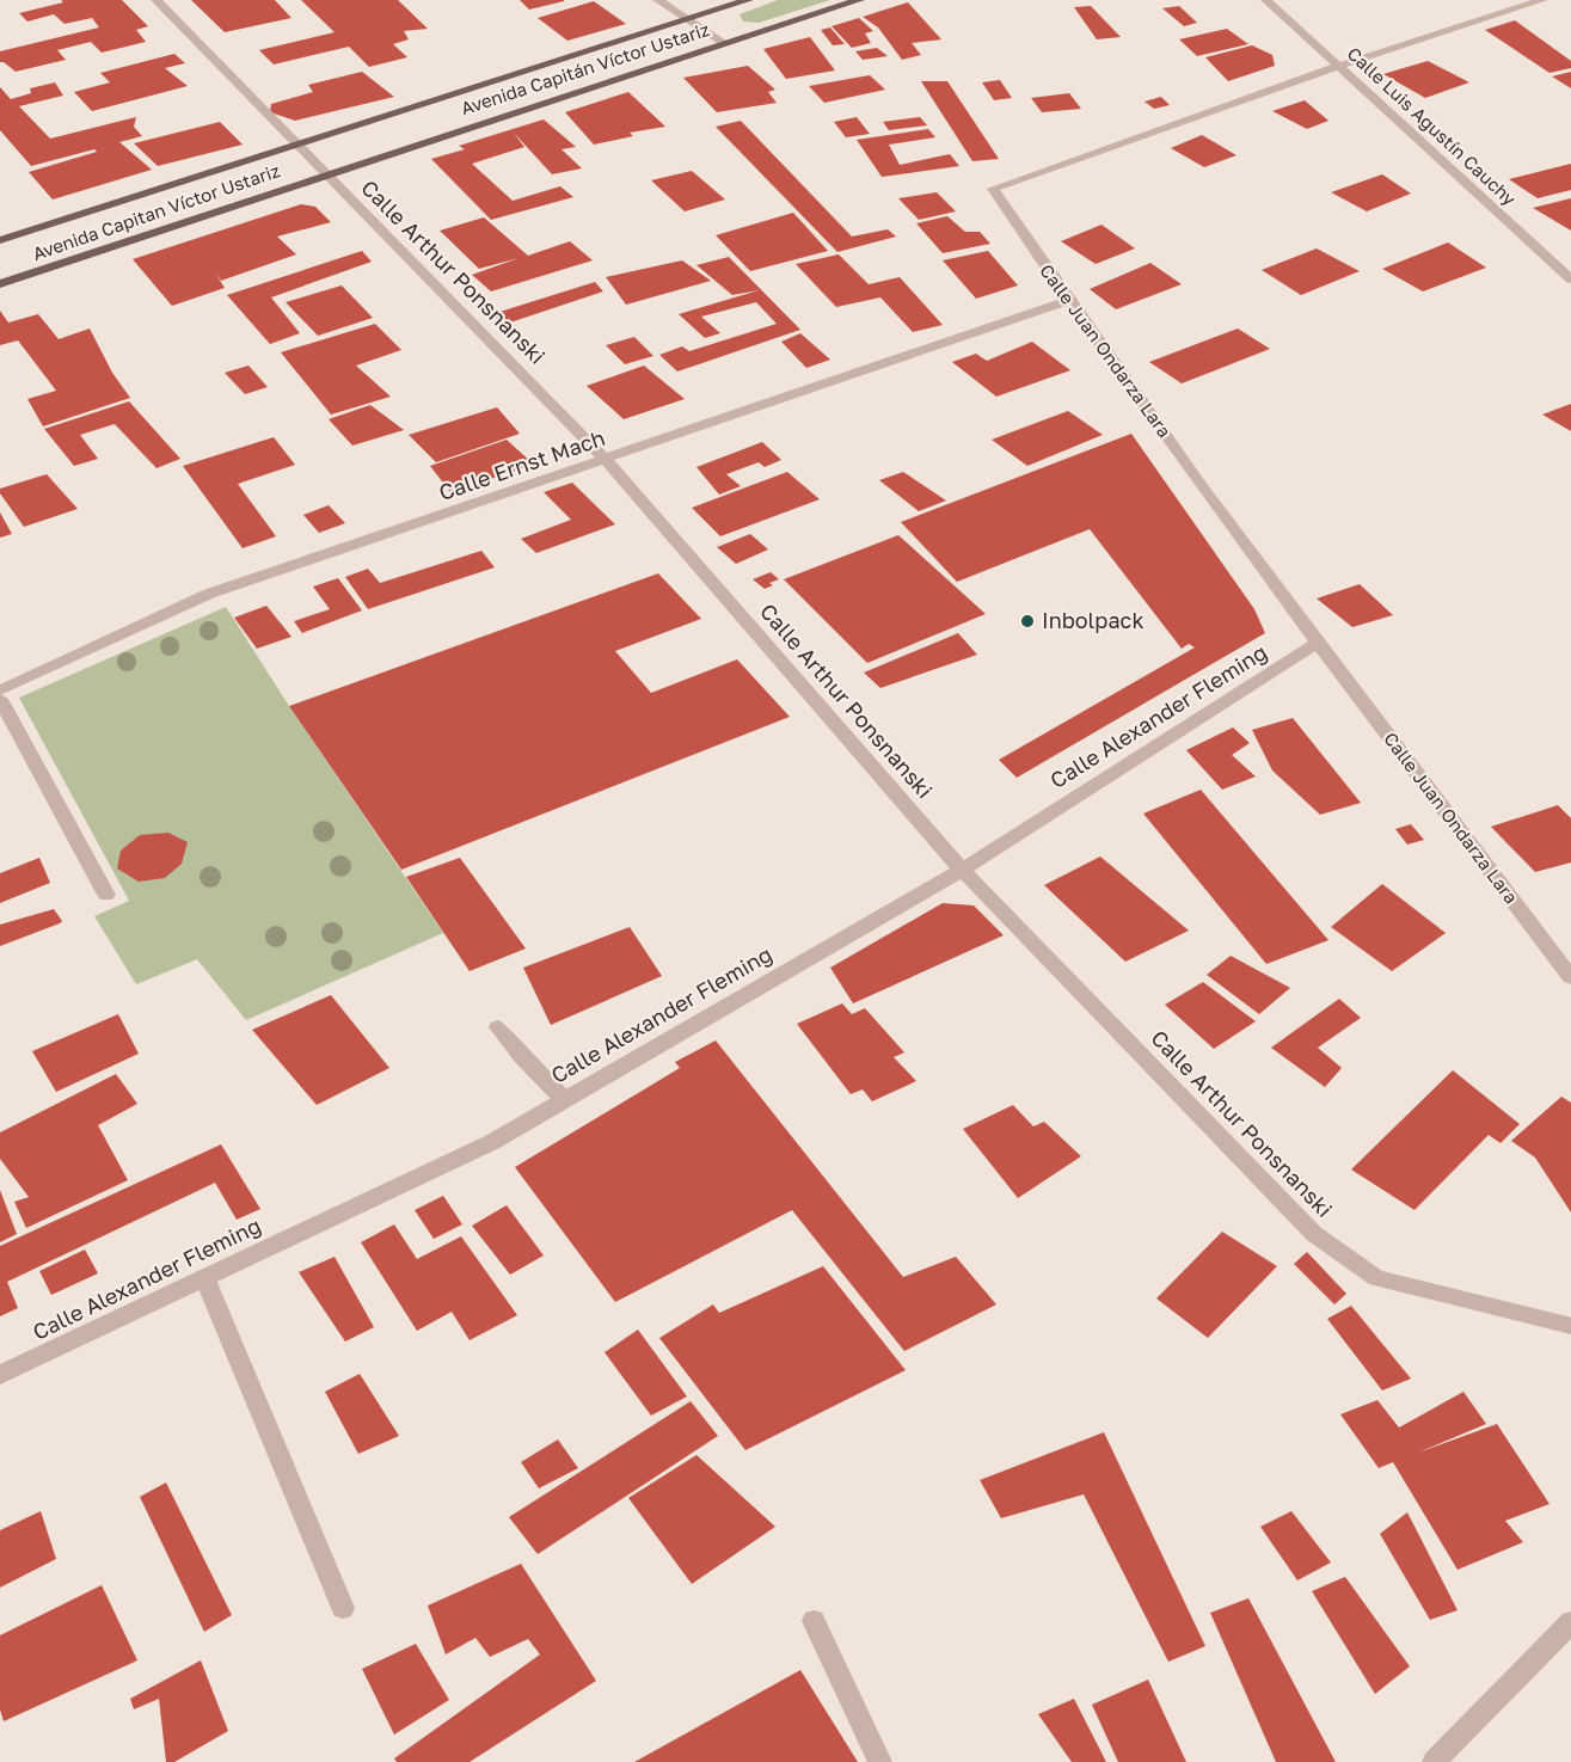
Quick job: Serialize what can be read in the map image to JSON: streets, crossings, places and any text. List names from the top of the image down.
{
  "streets": {
    "main road": ["Avenida Capitán Víctor Ustariz", "Avenida Capitan Víctor Ustariz"],
    "street": [
      "Calle Luis Agustín Cauchy",
      "Calle Arthur Ponsnanski",
      "Calle Juan Ondarza Lara",
      "Calle Ernst Mach",
      "Calle Alexander Fleming"
    ]
  },
  "crossings": [
    ["Avenida Capitán Víctor Ustariz", "Avenida Capitan Víctor Ustariz"],
    ["Avenida Capitán Víctor Ustariz", "Calle Arthur Ponsnanski"],
    ["Calle Luis Agustín Cauchy", "Calle Juan Ondarza Lara"],
    ["Avenida Capitan Víctor Ustariz", "Calle Arthur Ponsnanski"],
    ["Calle Arthur Ponsnanski", "Calle Ernst Mach"],
    ["Calle Arthur Ponsnanski", "Calle Alexander Fleming"],
    ["Calle Juan Ondarza Lara", "Calle Ernst Mach"],
    ["Calle Juan Ondarza Lara", "Calle Alexander Fleming"]
  ],
  "places": ["Inbolpack"]
}
